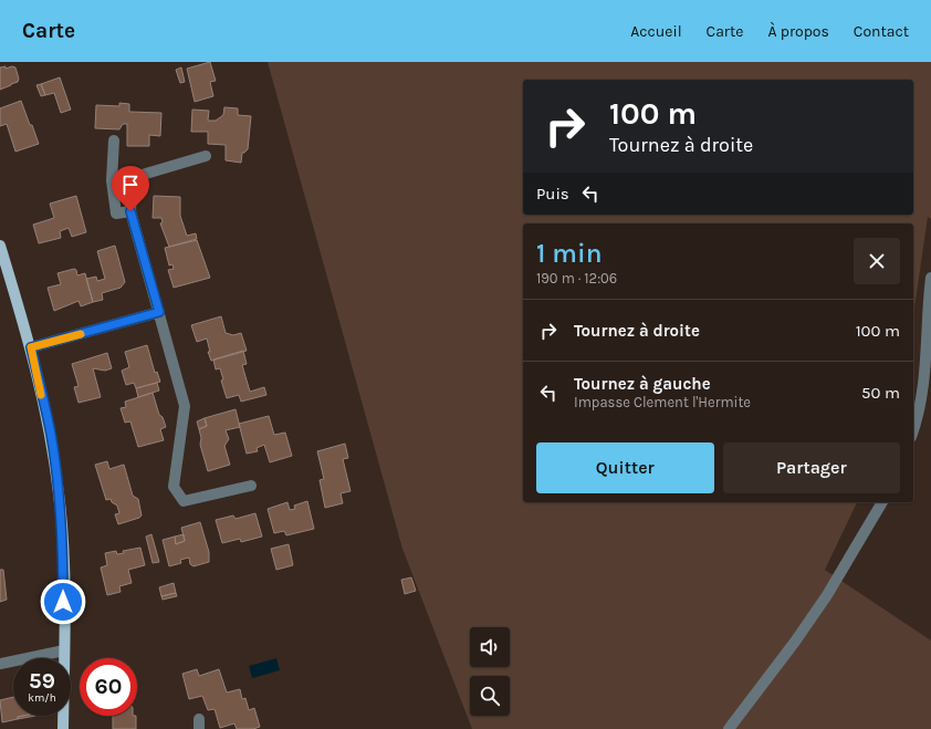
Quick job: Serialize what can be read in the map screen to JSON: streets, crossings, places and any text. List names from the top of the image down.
{
  "page": {
    "header": "Carte",
    "nav": [
      "Accueil",
      "Carte",
      "À propos",
      "Contact"
    ],
    "turn": ["100 m", "Tournez à droite"],
    "then": "Puis",
    "heading": ["1 min", "190 m · 12:06"],
    "list": [
      {
        "name": "Tournez à droite",
        "value": "100 m"
      },
      {
        "name": "Tournez à gauche",
        "note": "Impasse Clement l'Hermite",
        "value": "50 m"
      }
    ],
    "buttons": ["Quitter", "Partager"],
    "speed": "59 km/h",
    "limit": "60"
  }
}
